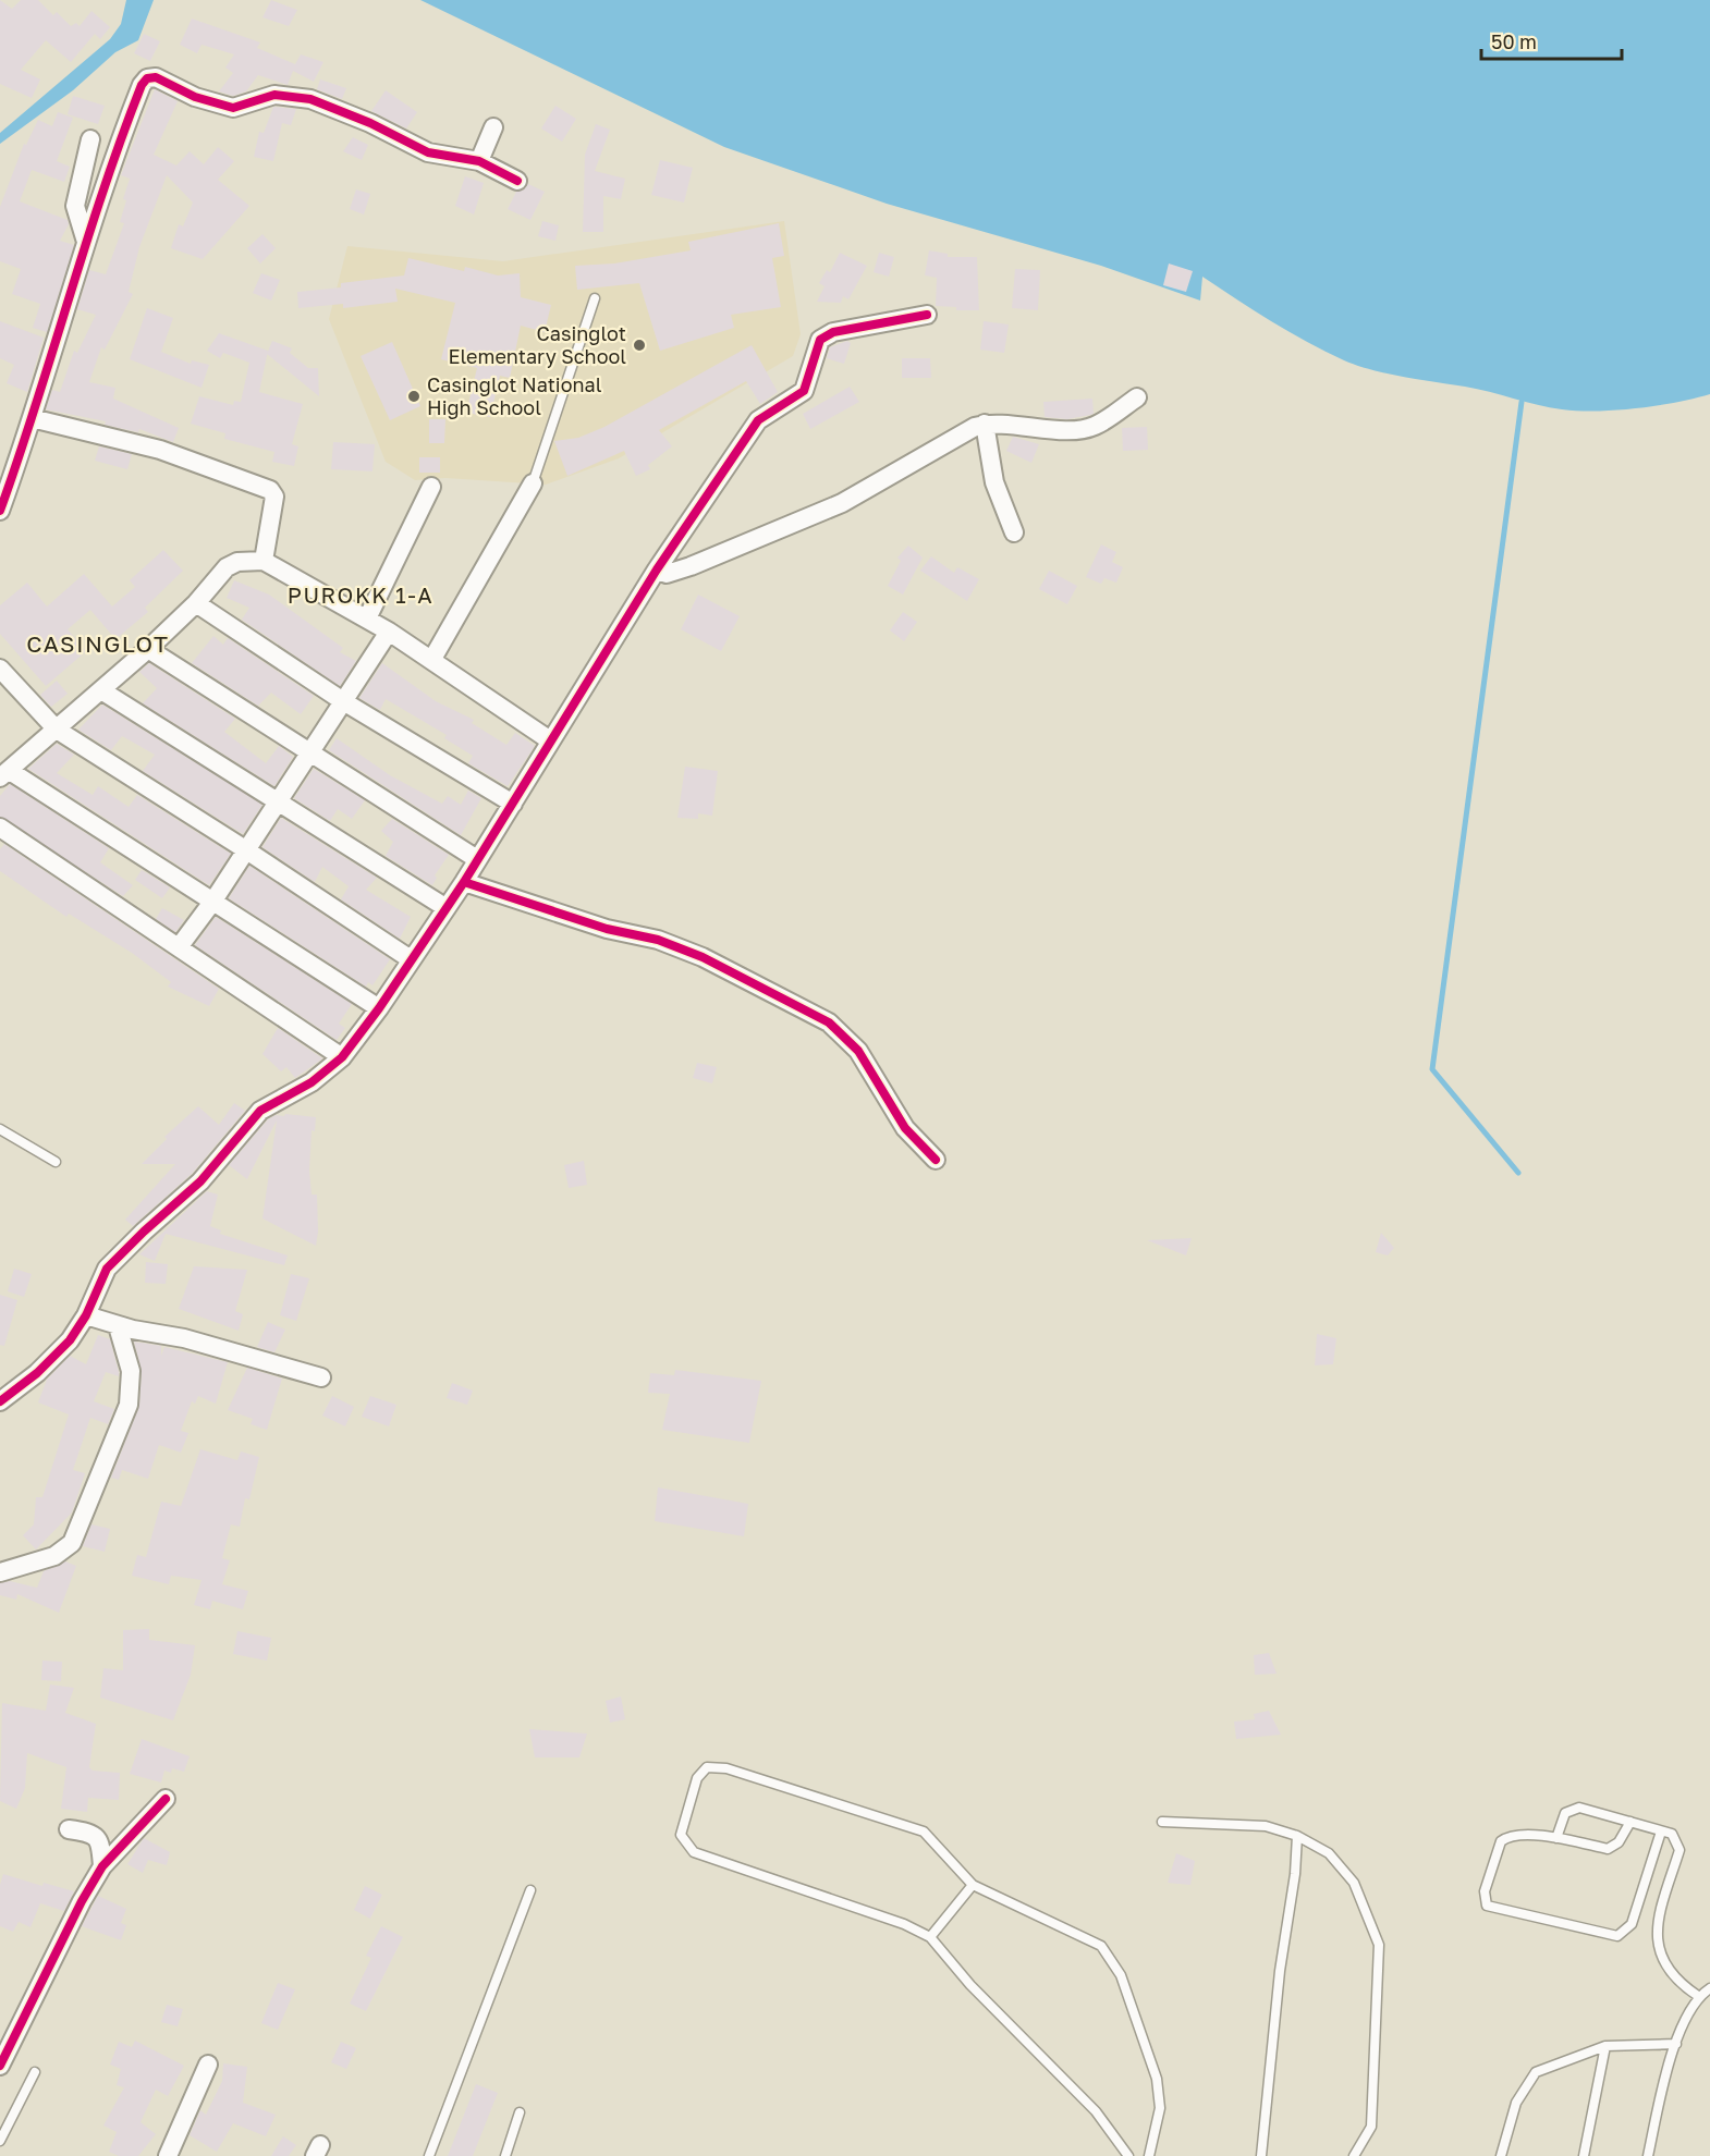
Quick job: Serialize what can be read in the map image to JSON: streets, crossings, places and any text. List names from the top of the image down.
{
  "districts": ["PUROKK 1-A", "CASINGLOT"],
  "places": ["Casinglot Elementary School", "Casinglot National High School"],
  "scale_bar": "50 m"
}
